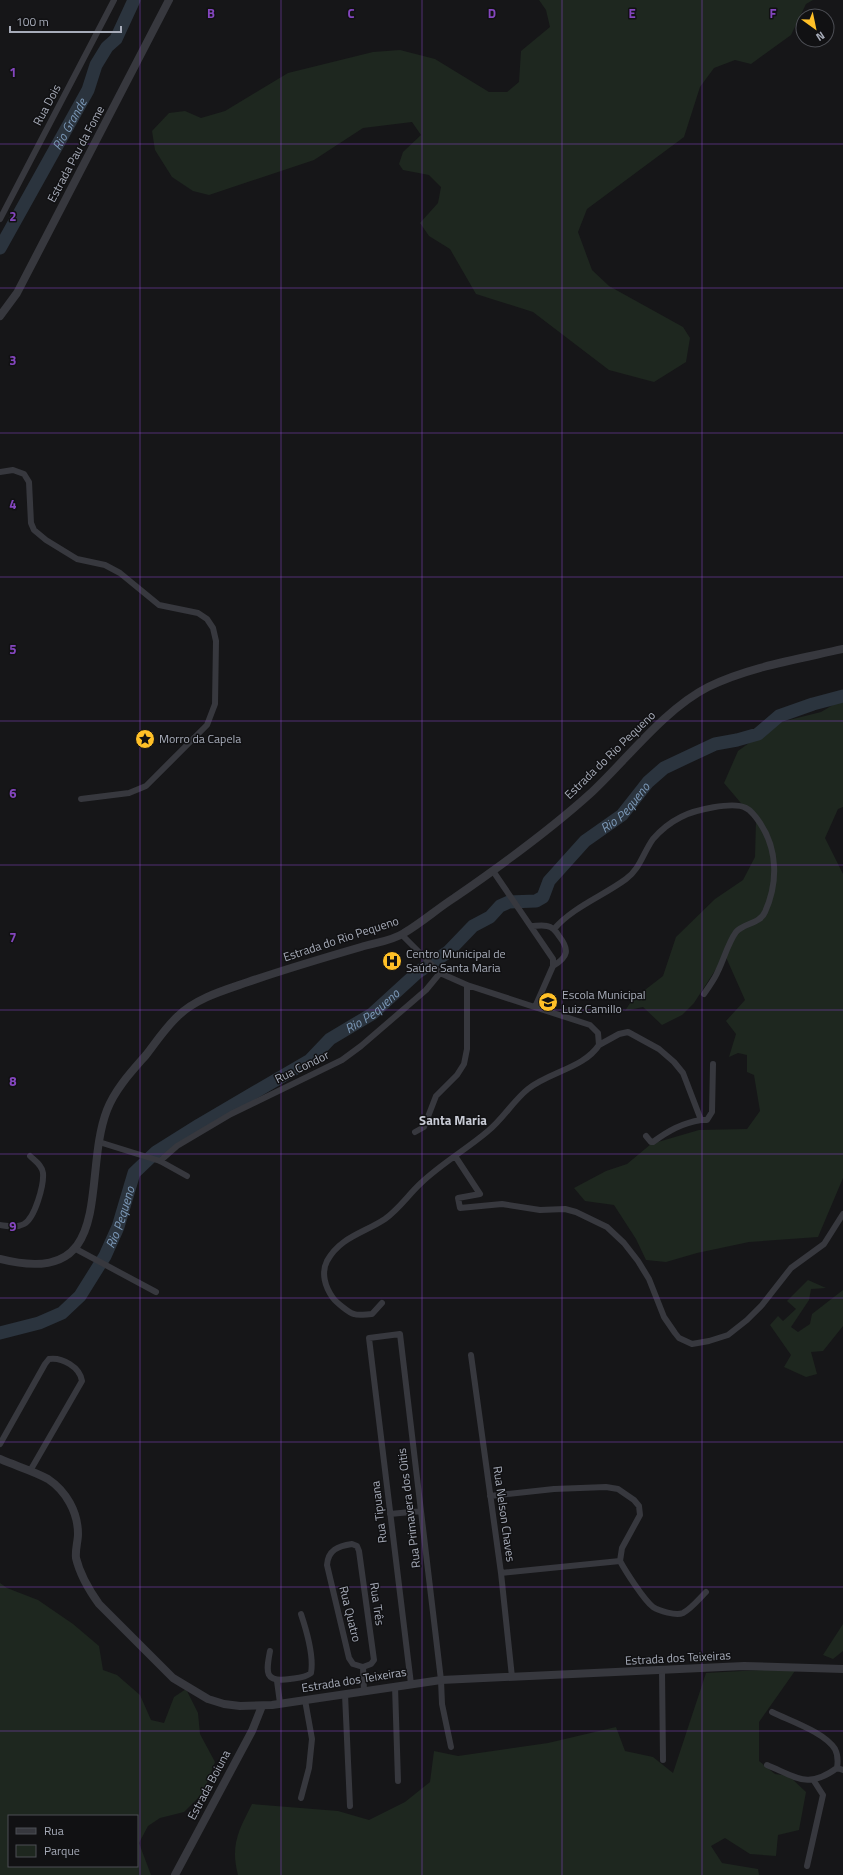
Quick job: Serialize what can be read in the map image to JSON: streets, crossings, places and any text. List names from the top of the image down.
{
  "streets": {
    "street": [
      "Rua Dois",
      "Estrada Pau da Fome",
      "Estrada do Rio Pequeno",
      "Rua Condor",
      "Rua Primavera dos Oitis",
      "Rua Tipuana",
      "Rua Nelson Chaves",
      "Rua Três",
      "Rua Quatro",
      "Estrada dos Teixeiras",
      "Estrada Boiuna"
    ]
  },
  "crossings": [
    ["Rua Primavera dos Oitis", "Rua Tipuana"],
    ["Rua Primavera dos Oitis", "Estrada dos Teixeiras"],
    ["Rua Tipuana", "Estrada dos Teixeiras"],
    ["Rua Nelson Chaves", "Estrada dos Teixeiras"],
    ["Rua Três", "Rua Quatro"],
    ["Estrada dos Teixeiras", "Estrada Boiuna"]
  ],
  "districts": ["Santa Maria"],
  "water": ["Rio Grande", "Rio Pequeno"],
  "places": {
    "place": ["Morro da Capela"],
    "hospital": ["Centro Municipal de Saúde Santa Maria"],
    "school or university": ["Escola Municipal Luiz Camillo"]
  },
  "legend": ["Rua", "Parque"],
  "scale_bar": "100 m",
  "north": "bottom right",
  "grid": {
    "columns": [
      "B",
      "C",
      "D",
      "E",
      "F"
    ],
    "rows": [
      "1",
      "2",
      "3",
      "4",
      "5",
      "6",
      "7",
      "8",
      "9"
    ]
  }
}
